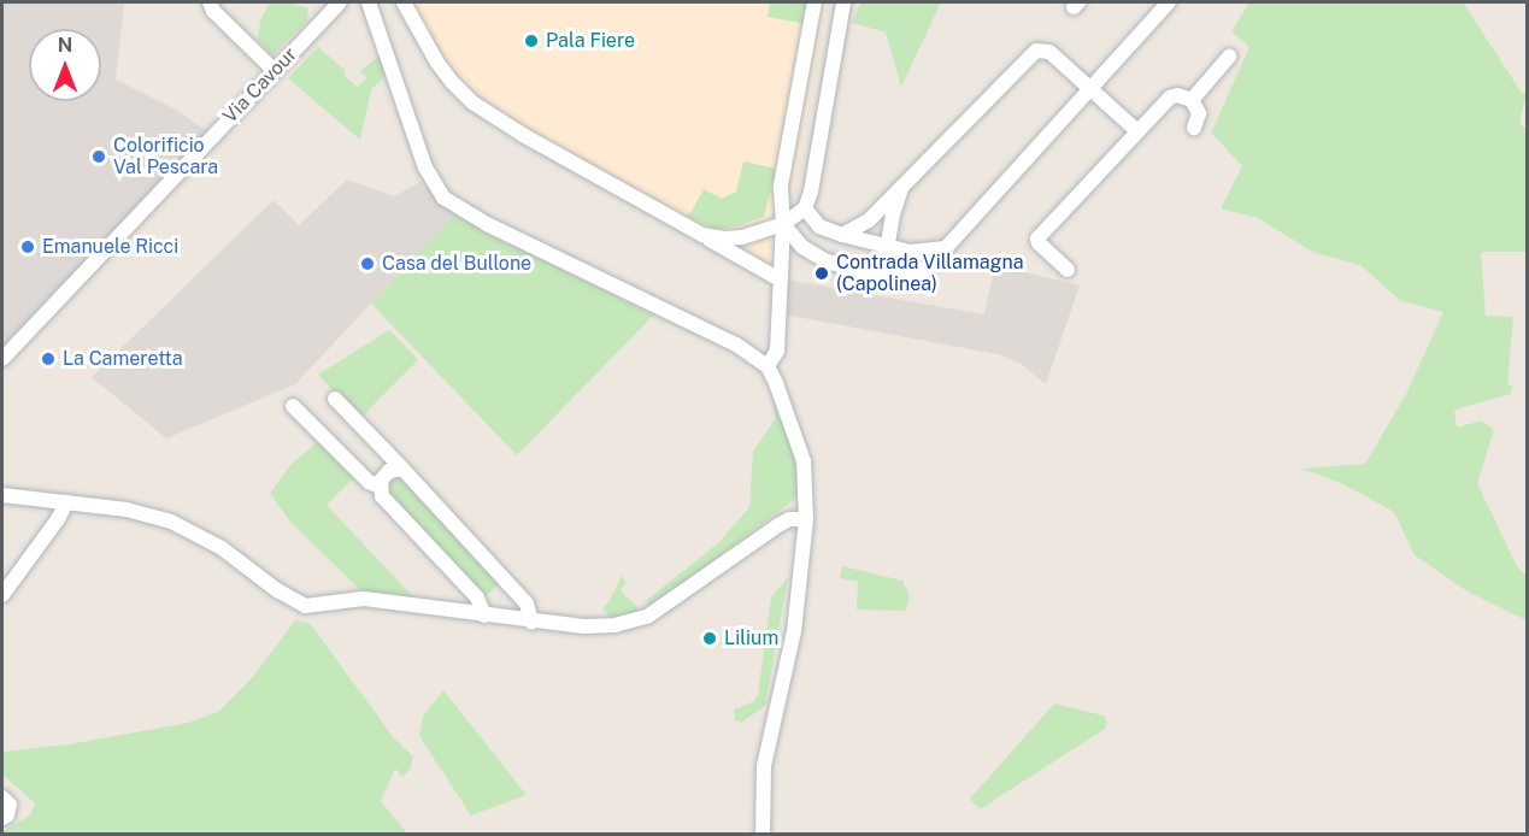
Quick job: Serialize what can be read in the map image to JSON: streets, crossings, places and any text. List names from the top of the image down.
{
  "streets": {
    "street": ["Via Cavour"]
  },
  "places": [
    "Pala Fiere",
    "Colorificio Val Pescara",
    "Emanuele Ricci",
    "Casa del Bullone",
    "Contrada Villamagna (Capolinea)",
    "La Cameretta",
    "Lilium"
  ],
  "north": "top"
}
